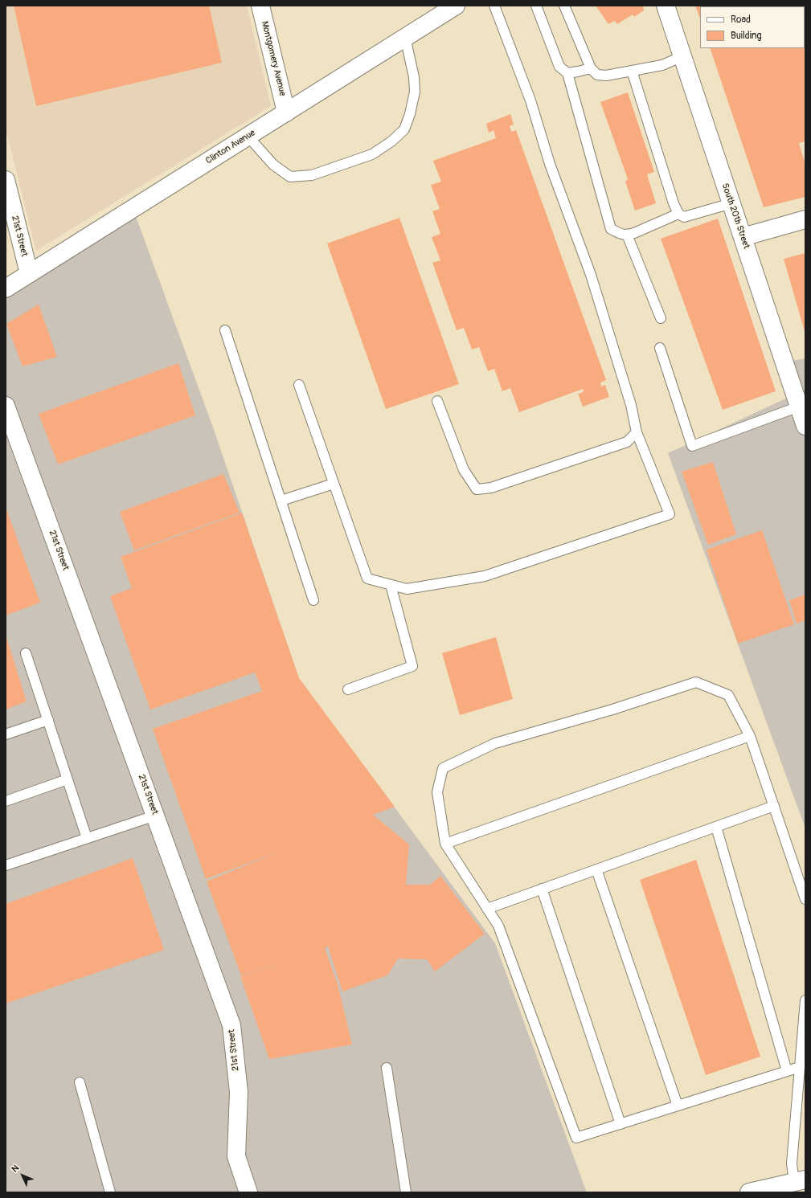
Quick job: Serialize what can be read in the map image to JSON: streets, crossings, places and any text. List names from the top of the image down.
{
  "streets": {
    "street": [
      "Montgomery Avenue",
      "Clinton Avenue",
      "South 20th Street",
      "21st Street"
    ]
  },
  "crossings": [
    ["Montgomery Avenue", "Clinton Avenue"],
    ["Clinton Avenue", "21st Street"]
  ],
  "legend": ["Road", "Building"],
  "north": "top left"
}
